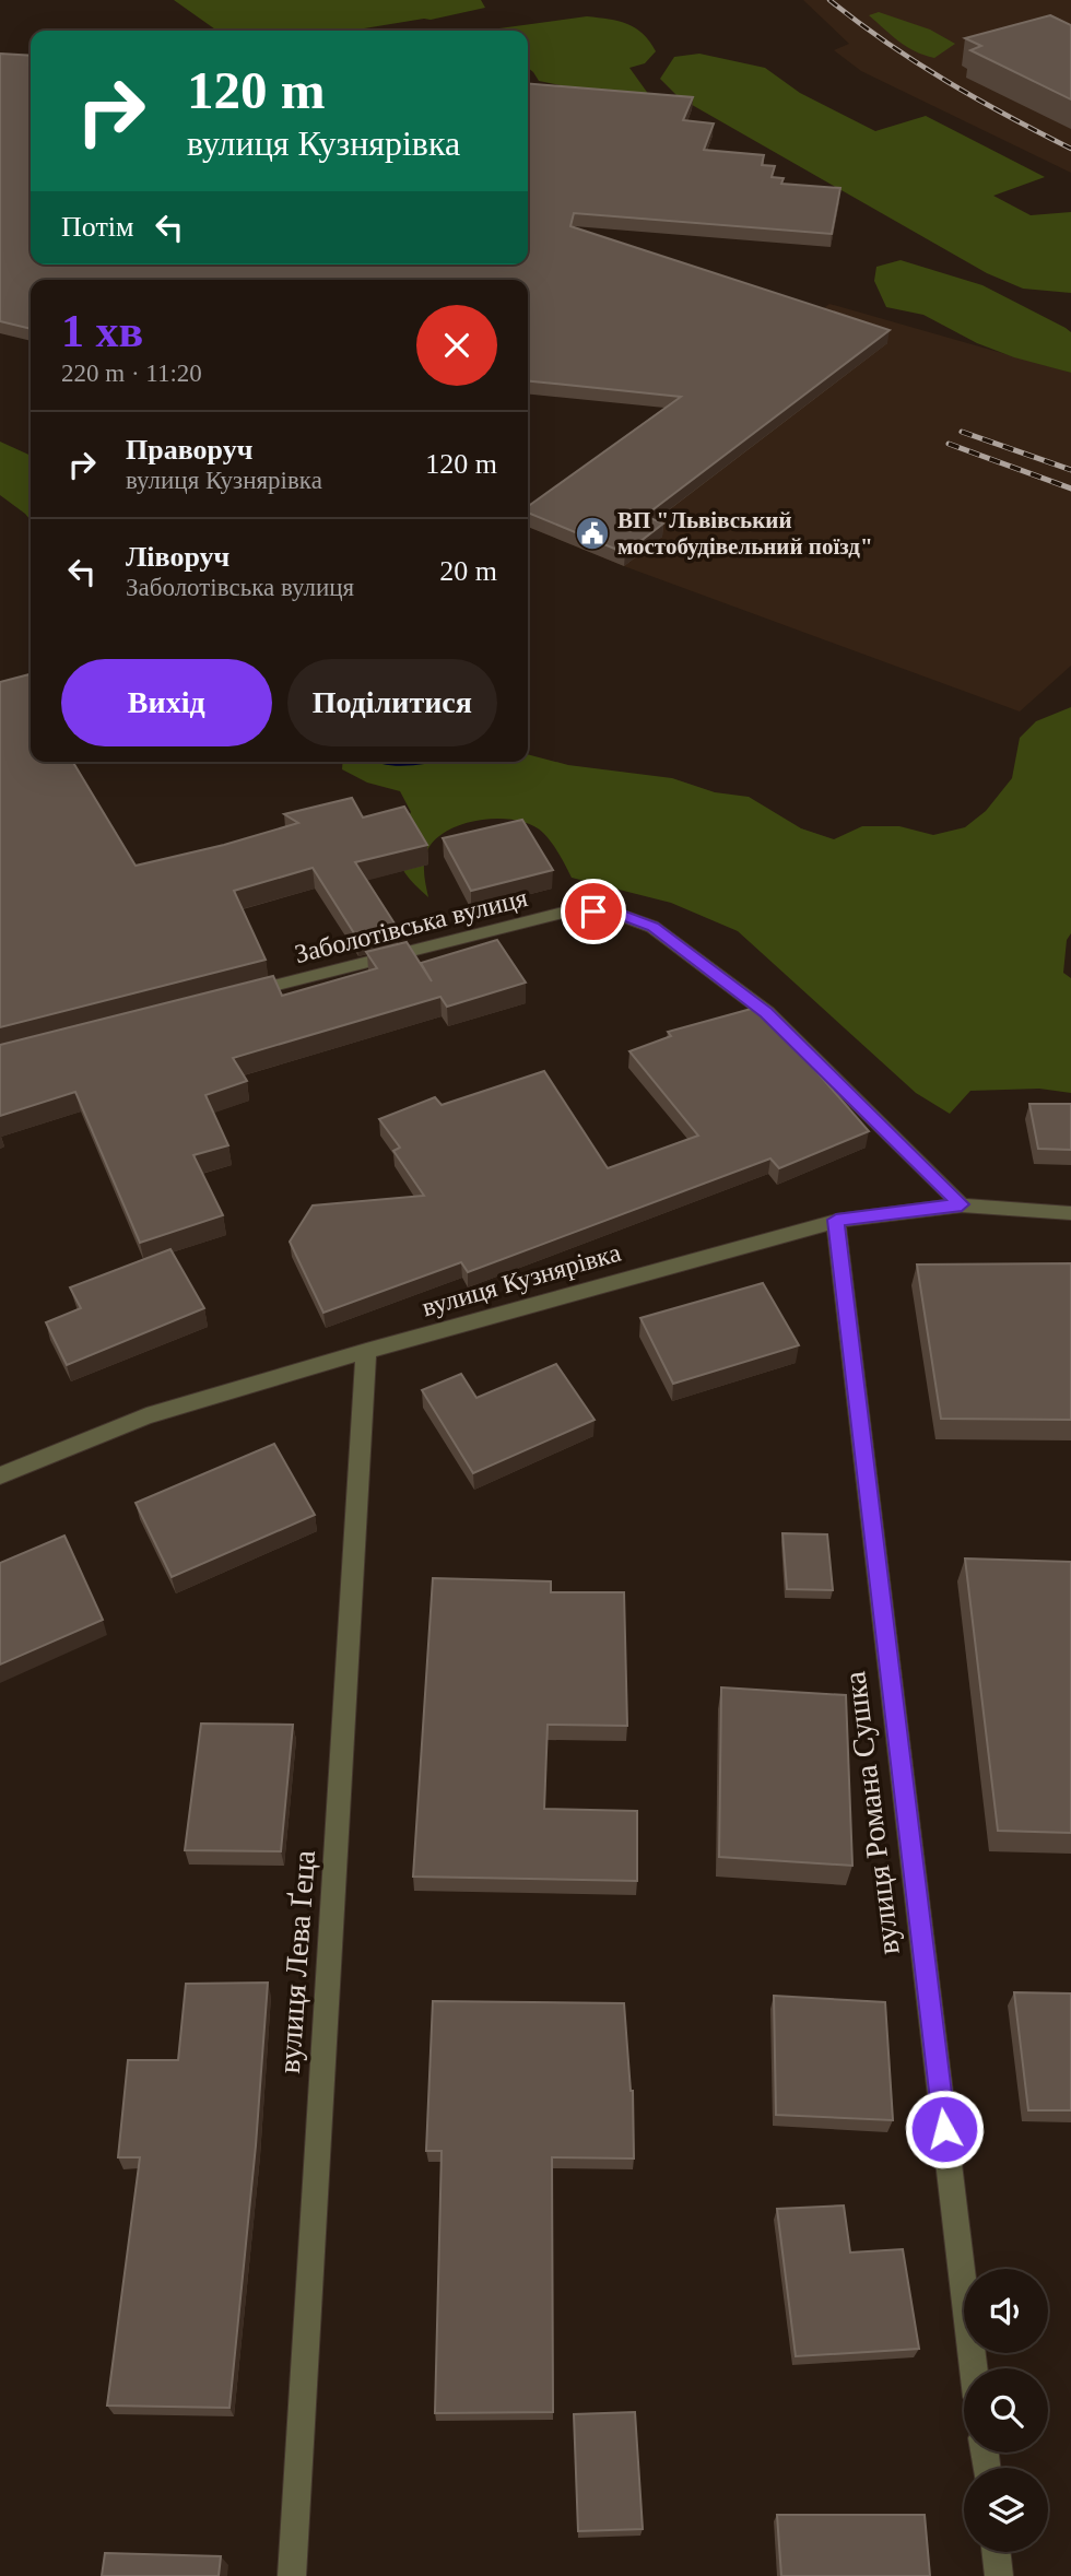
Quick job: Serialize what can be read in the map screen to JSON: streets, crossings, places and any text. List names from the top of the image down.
{
  "streets": {
    "street": [
      "Заболотівська вулиця",
      "вулиця Кузнярівка",
      "вулиця Романа Сушка",
      "вулиця Лева Ґеца"
    ]
  },
  "crossings": [
    ["Заболотівська вулиця", "вулиця Кузнярівка"],
    ["вулиця Кузнярівка", "вулиця Романа Сушка"],
    ["вулиця Кузнярівка", "вулиця Лева Ґеца"]
  ],
  "places": {
    "public building": ["ВП \"Львівський мостобудівельний поїзд\""]
  },
  "page": {
    "turn": ["120 m", "вулиця Кузнярівка"],
    "then": "Потім",
    "heading": ["1 хв", "220 m · 11:20"],
    "list": [
      {
        "name": "Праворуч",
        "note": "вулиця Кузнярівка",
        "value": "120 m"
      },
      {
        "name": "Ліворуч",
        "note": "Заболотівська вулиця",
        "value": "20 m"
      }
    ],
    "buttons": ["Вихід", "Поділитися"]
  }
}
